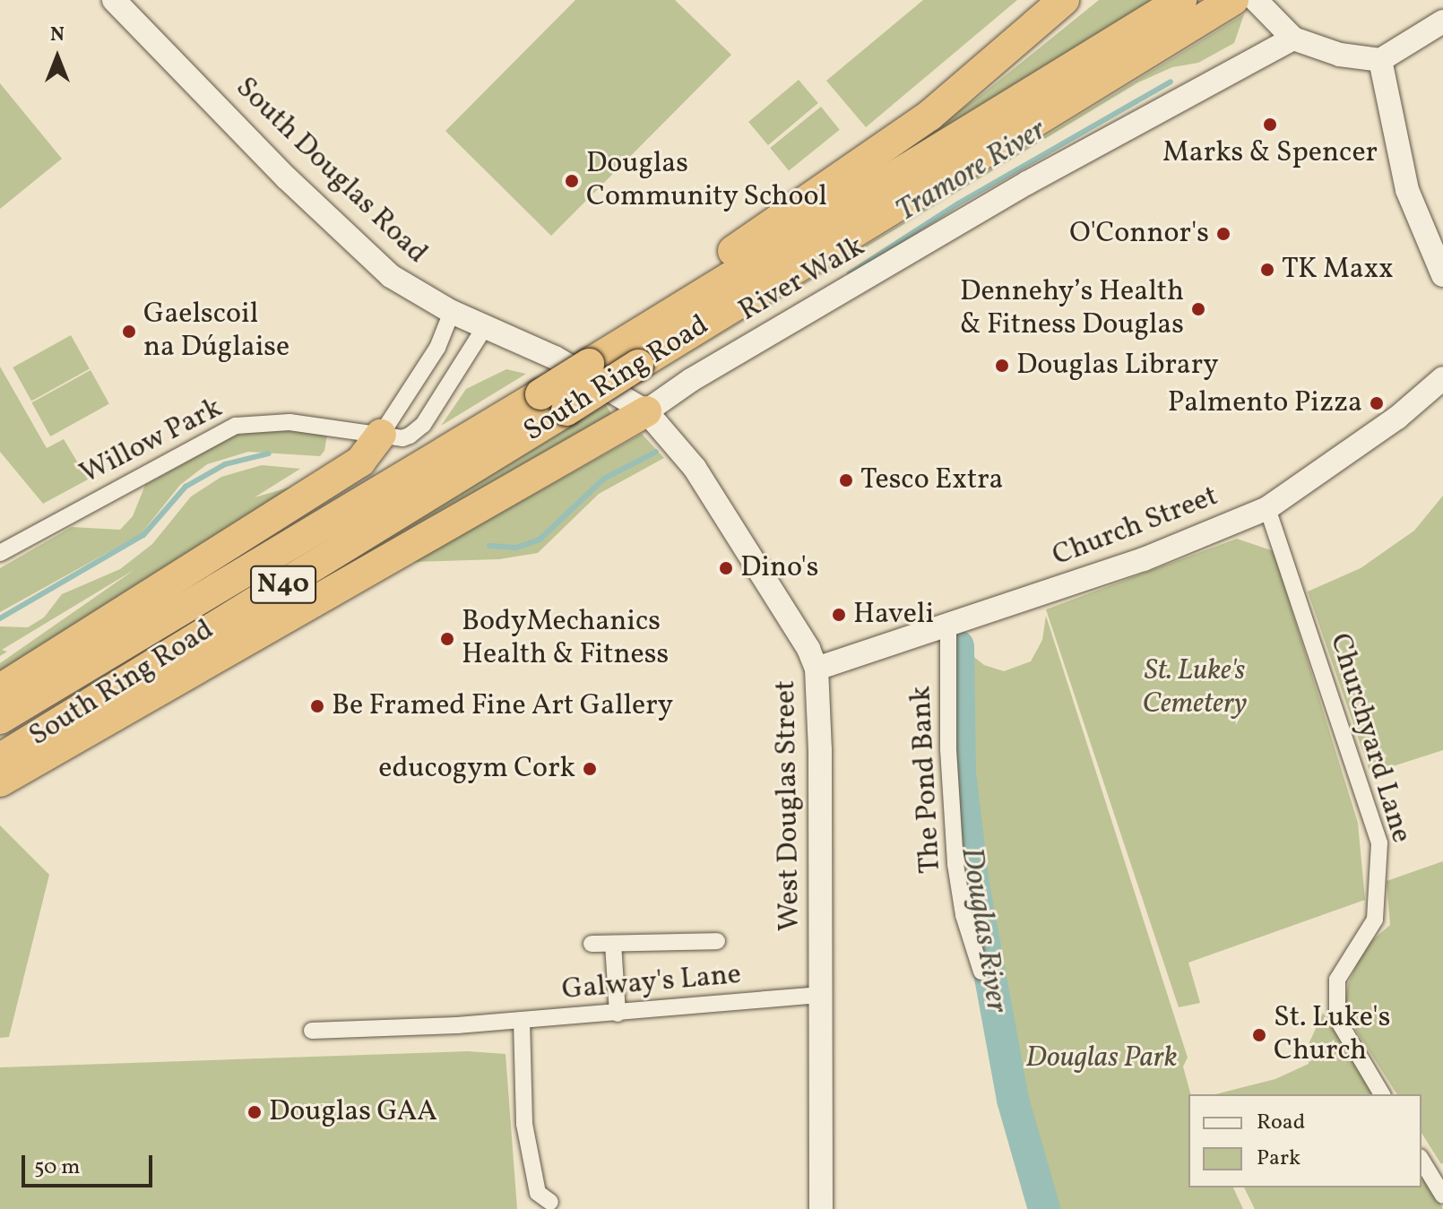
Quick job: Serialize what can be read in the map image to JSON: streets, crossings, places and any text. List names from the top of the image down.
{
  "streets": {
    "highway": ["South Ring Road", "N40"],
    "main road": [
      "South Douglas Road",
      "River Walk",
      "Church Street",
      "West Douglas Street"
    ],
    "street": [
      "Willow Park",
      "Churchyard Lane",
      "The Pond Bank",
      "Galway's Lane"
    ]
  },
  "crossings": [
    ["South Douglas Road", "River Walk"],
    ["South Douglas Road", "Willow Park"],
    ["South Douglas Road", "West Douglas Street"],
    ["River Walk", "West Douglas Street"],
    ["Church Street", "Churchyard Lane"],
    ["Church Street", "The Pond Bank"],
    ["Church Street", "West Douglas Street"],
    ["West Douglas Street", "Galway's Lane"]
  ],
  "water": ["Tramore River", "Douglas River"],
  "parks": ["St. Luke's Cemetery", "Douglas Park"],
  "places": [
    "Marks & Spencer",
    "Douglas Community School",
    "O'Connor's",
    "TK Maxx",
    "Dennehy’s Health & Fitness Douglas",
    "Gaelscoil na Dúglaise",
    "Douglas Library",
    "Palmento Pizza",
    "Tesco Extra",
    "Dino's",
    "Haveli",
    "BodyMechanics Health & Fitness",
    "Be Framed Fine Art Gallery",
    "educogym Cork",
    "St. Luke's Church",
    "Douglas GAA"
  ],
  "legend": ["Road", "Park"],
  "scale_bar": "50 m",
  "north": "top"
}
